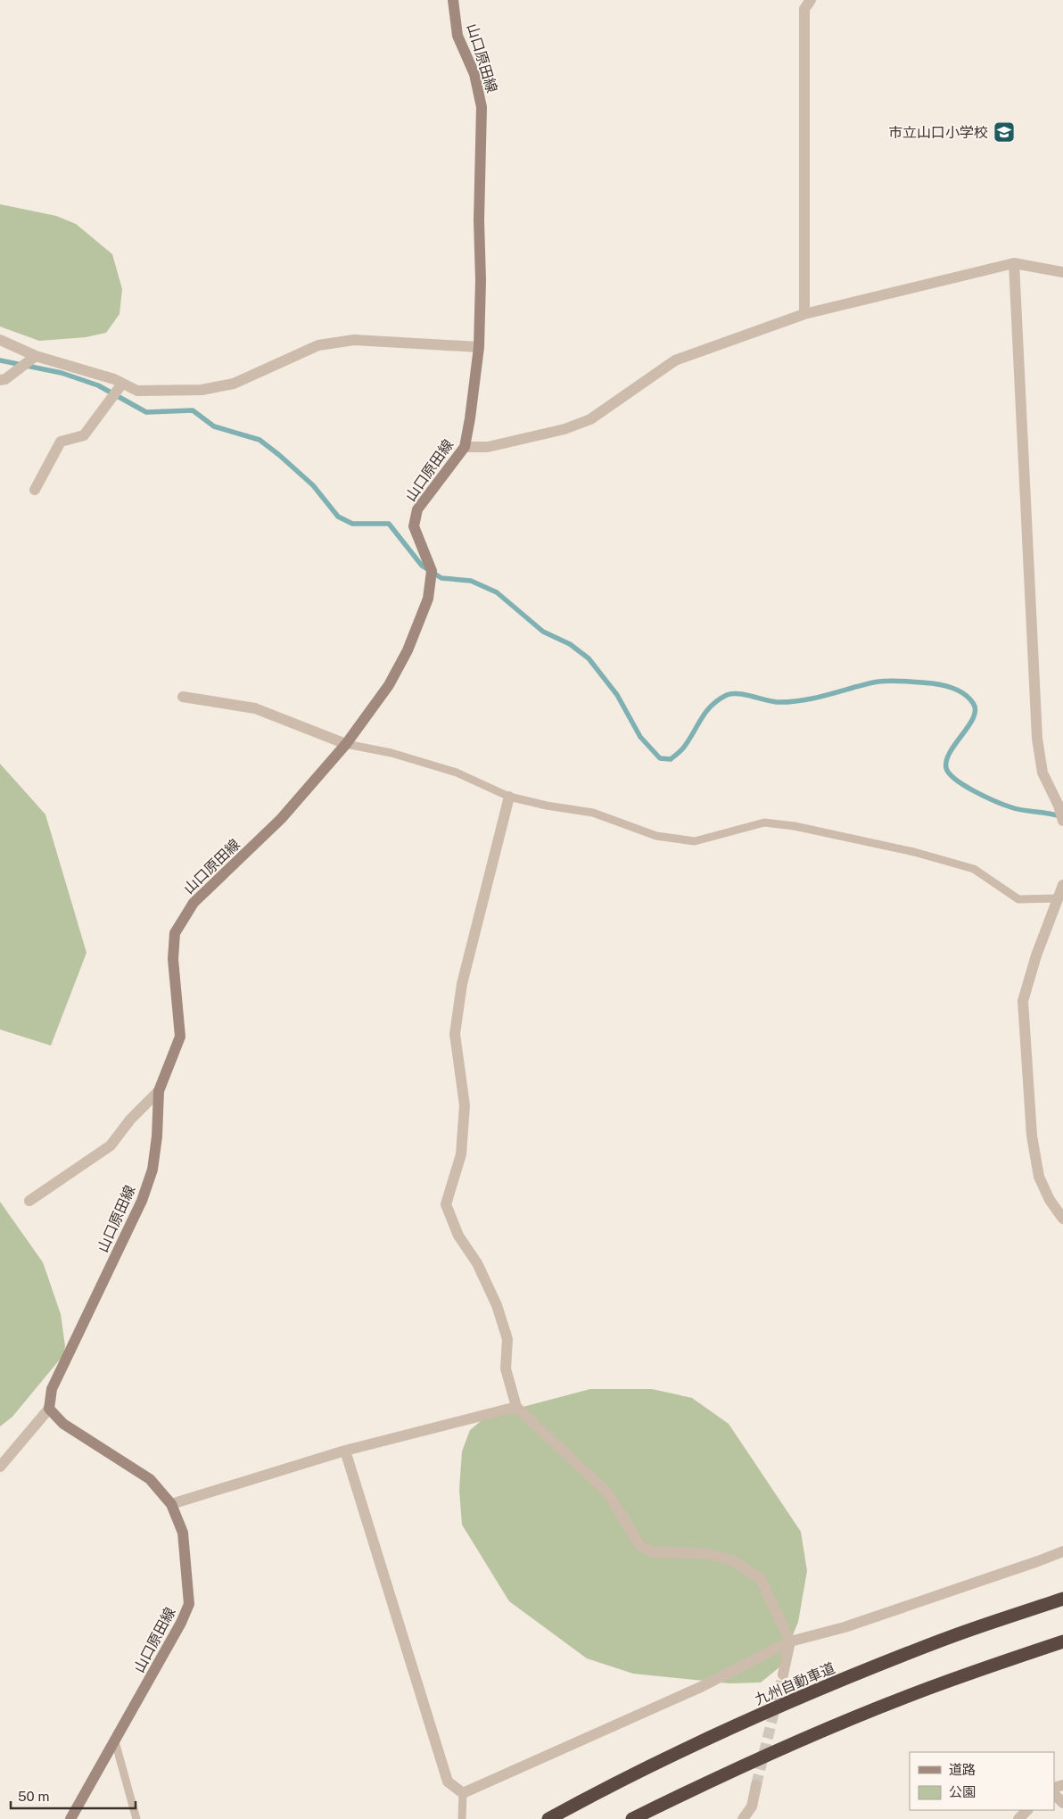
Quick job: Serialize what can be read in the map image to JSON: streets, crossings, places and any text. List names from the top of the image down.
{
  "streets": {
    "highway": ["九州自動車道"],
    "main road": ["山口原田線"]
  },
  "places": {
    "school or university": ["市立山口小学校"]
  },
  "legend": ["道路", "公園"],
  "scale_bar": "50 m"
}
